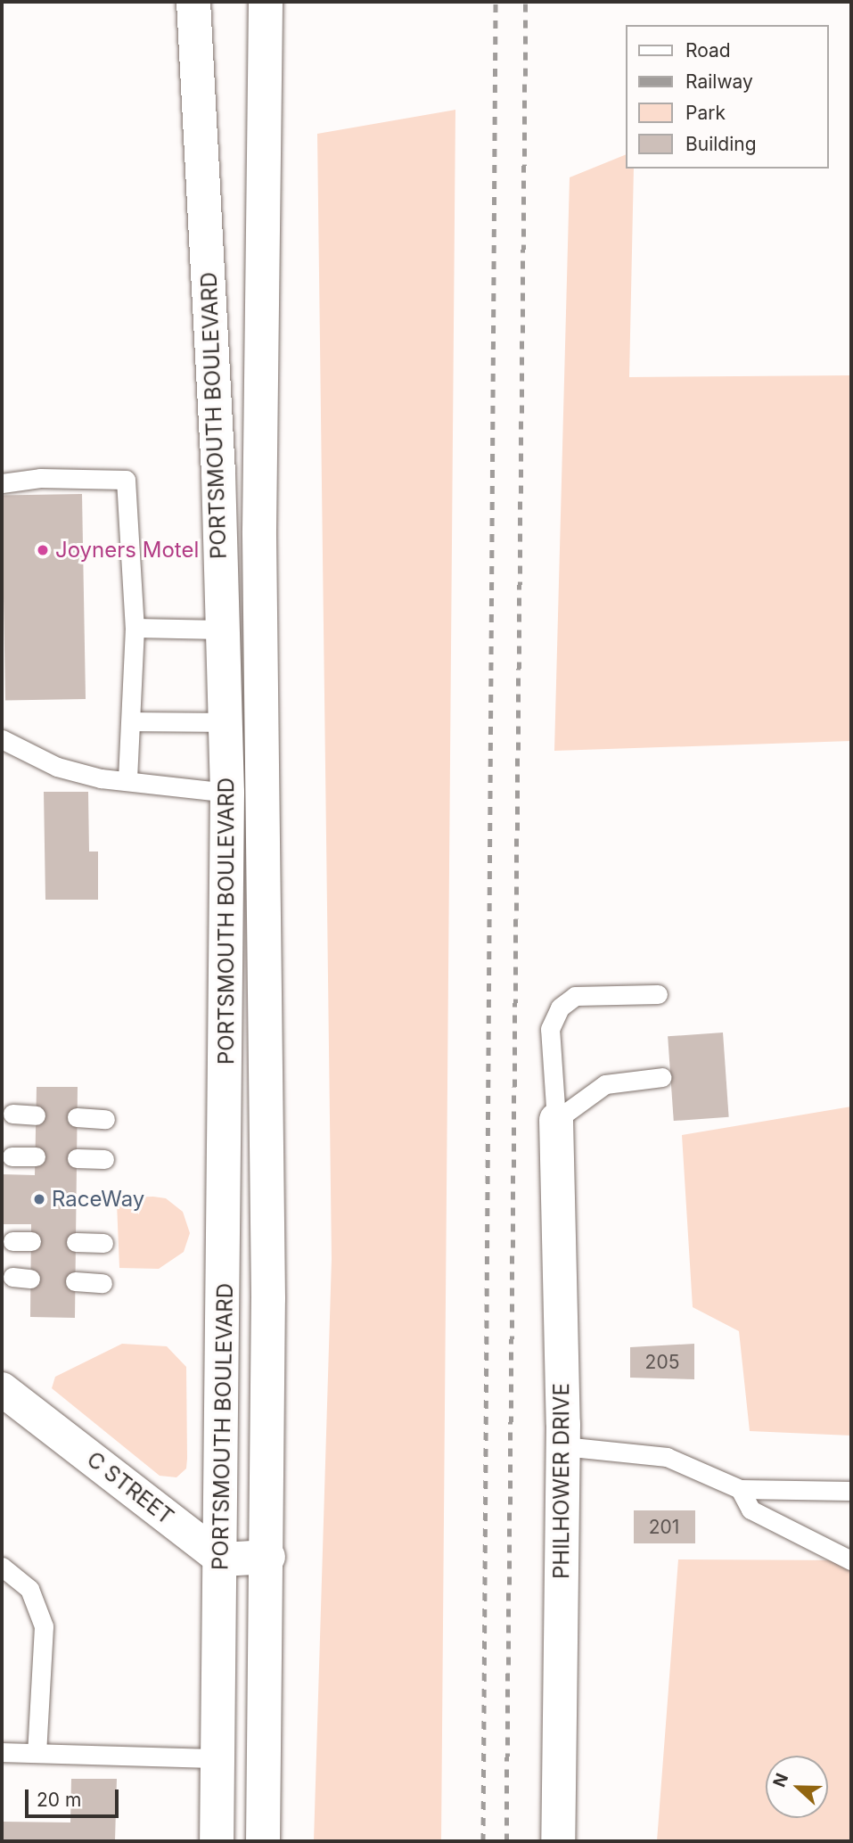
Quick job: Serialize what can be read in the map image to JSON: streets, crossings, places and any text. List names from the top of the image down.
{
  "streets": {
    "main road": ["PORTSMOUTH BOULEVARD", "PHILHOWER DRIVE", "C STREET"]
  },
  "crossings": [
    ["PORTSMOUTH BOULEVARD", "C STREET"]
  ],
  "places": ["Joyners Motel", "RaceWay"],
  "house_numbers": ["205", "201"],
  "legend": [
    "Road",
    "Railway",
    "Park",
    "Building"
  ],
  "scale_bar": "20 m",
  "north": "left"
}
